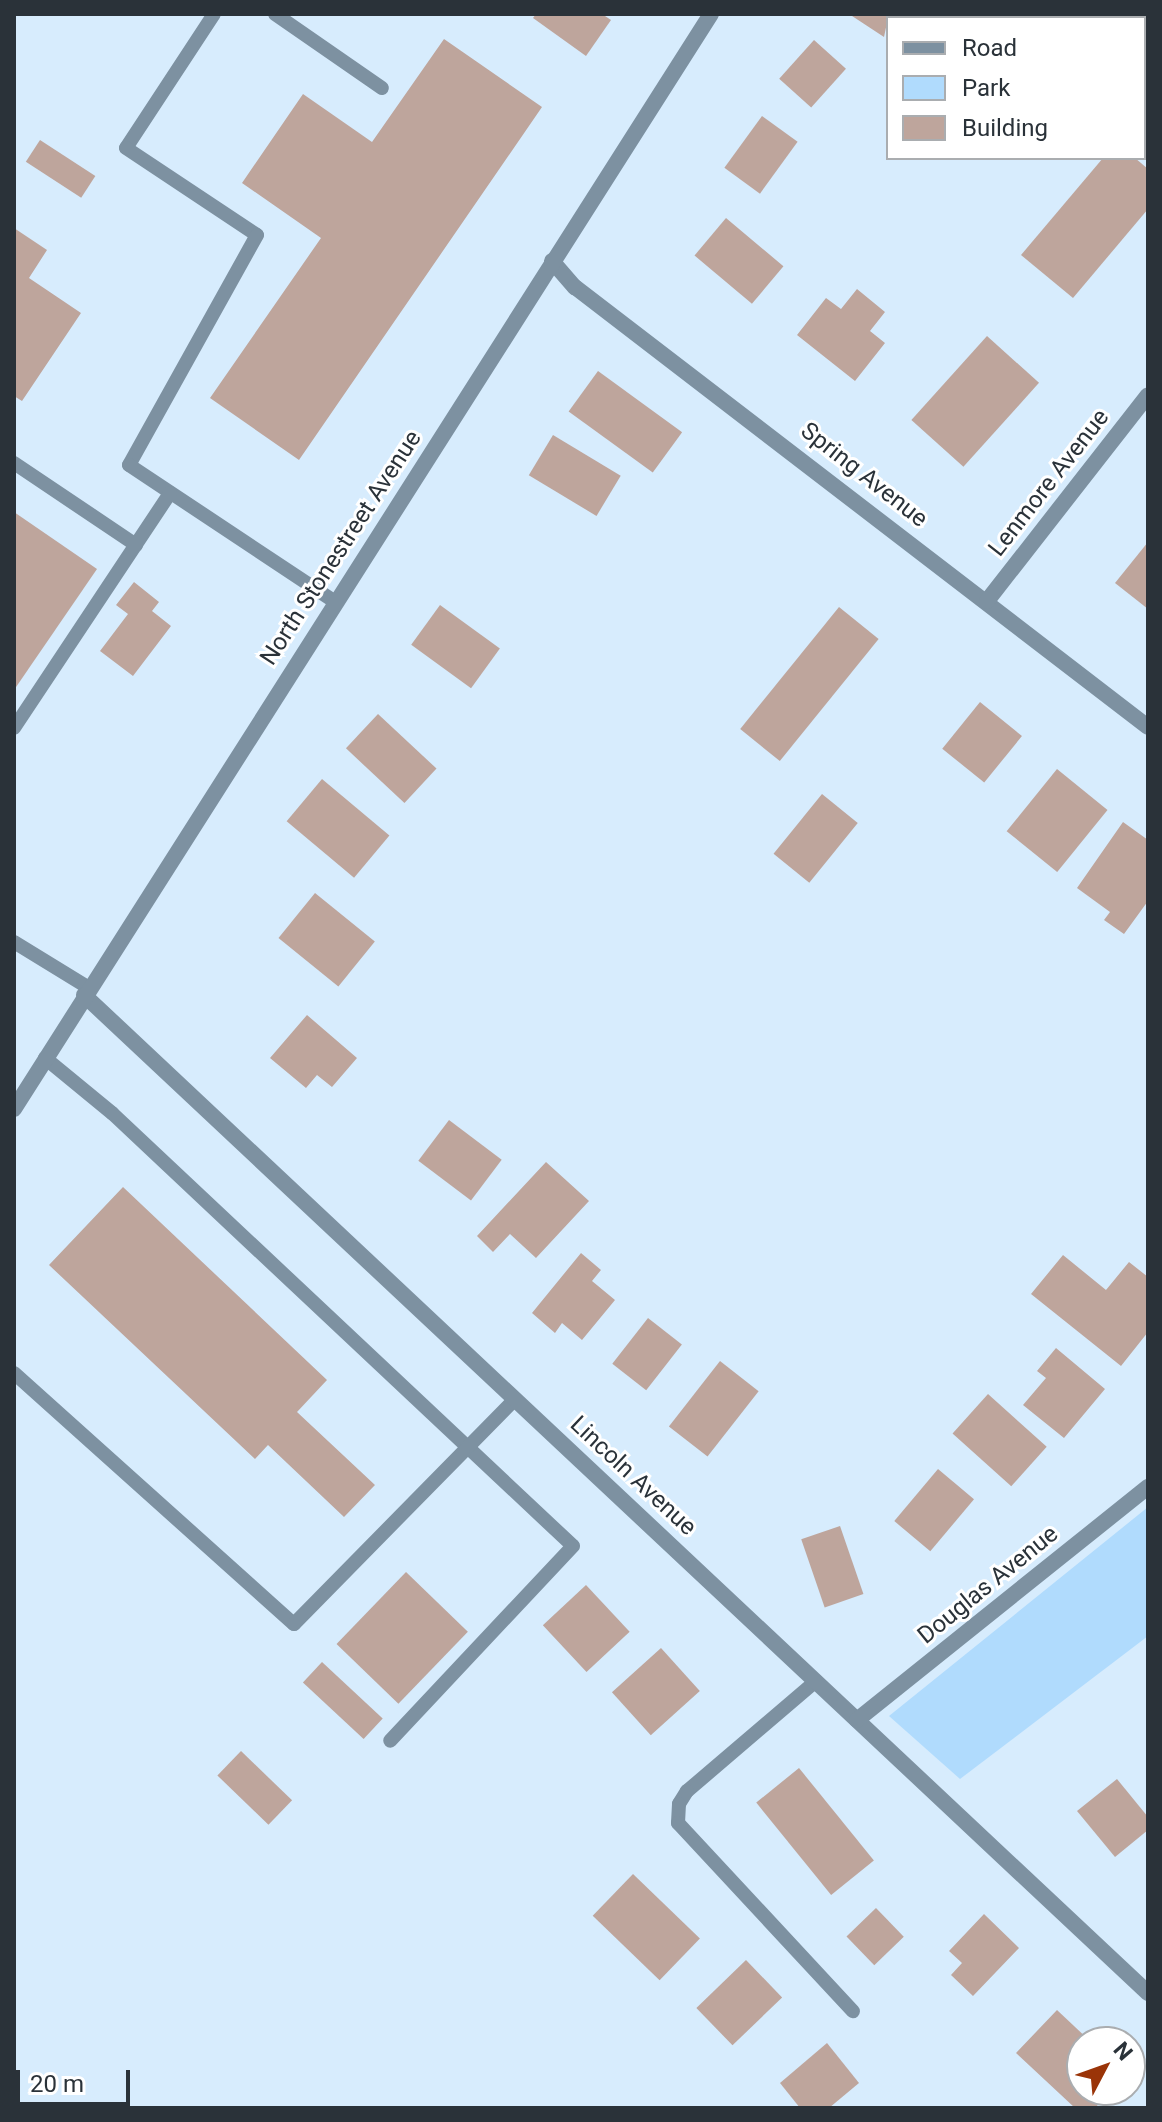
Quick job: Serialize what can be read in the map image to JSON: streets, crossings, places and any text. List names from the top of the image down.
{
  "streets": {
    "street": [
      "Spring Avenue",
      "Lenmore Avenue",
      "North Stonestreet Avenue",
      "Lincoln Avenue",
      "Douglas Avenue"
    ]
  },
  "crossings": [
    ["Spring Avenue", "Lenmore Avenue"],
    ["Spring Avenue", "North Stonestreet Avenue"],
    ["North Stonestreet Avenue", "Lincoln Avenue"],
    ["Lincoln Avenue", "Douglas Avenue"]
  ],
  "legend": ["Road", "Park", "Building"],
  "scale_bar": "20 m",
  "north": "top right"
}
